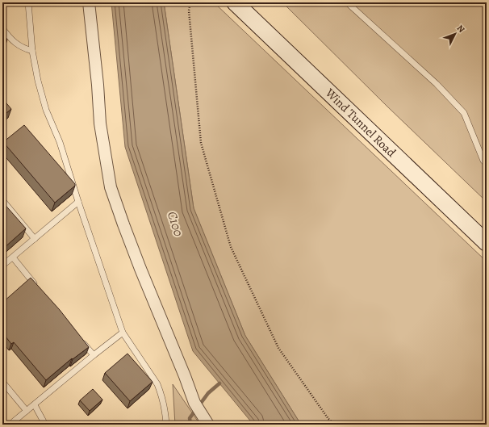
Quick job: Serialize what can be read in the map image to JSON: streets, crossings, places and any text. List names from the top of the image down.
{
  "streets": {
    "street": ["Wind Tunnel Road"]
  },
  "water": ["C100"],
  "north": "top right"
}
